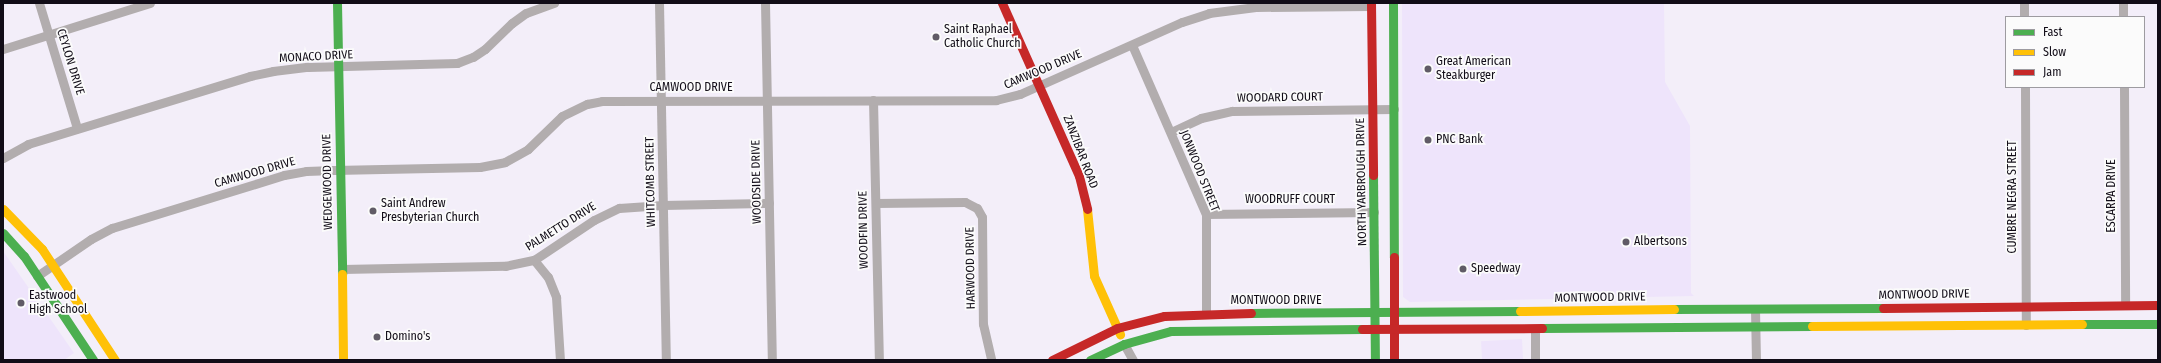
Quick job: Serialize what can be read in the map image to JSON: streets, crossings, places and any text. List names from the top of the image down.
{
  "streets": {
    "main road": [
      "ZANZIBAR ROAD",
      "WEDGEWOOD DRIVE",
      "NORTH YARBROUGH DRIVE",
      "MONTWOOD DRIVE"
    ],
    "street": [
      "MONACO DRIVE",
      "CEYLON DRIVE",
      "CAMWOOD DRIVE",
      "WOODARD COURT",
      "JONWOOD STREET",
      "WHITCOMB STREET",
      "WOODSIDE DRIVE",
      "ESCARPA DRIVE",
      "CUMBRE NEGRA STREET",
      "WOODRUFF COURT",
      "PALMETTO DRIVE",
      "WOODFIN DRIVE",
      "HARWOOD DRIVE"
    ]
  },
  "crossings": [
    ["MONACO DRIVE", "CEYLON DRIVE"],
    ["MONACO DRIVE", "WEDGEWOOD DRIVE"],
    ["CAMWOOD DRIVE", "ZANZIBAR ROAD"],
    ["CAMWOOD DRIVE", "JONWOOD STREET"],
    ["CAMWOOD DRIVE", "WEDGEWOOD DRIVE"],
    ["CAMWOOD DRIVE", "WHITCOMB STREET"],
    ["CAMWOOD DRIVE", "WOODSIDE DRIVE"],
    ["CAMWOOD DRIVE", "NORTH YARBROUGH DRIVE"],
    ["CAMWOOD DRIVE", "WOODFIN DRIVE"],
    ["WOODARD COURT", "JONWOOD STREET"],
    ["WOODARD COURT", "NORTH YARBROUGH DRIVE"],
    ["ZANZIBAR ROAD", "MONTWOOD DRIVE"],
    ["JONWOOD STREET", "WOODRUFF COURT"],
    ["JONWOOD STREET", "MONTWOOD DRIVE"],
    ["WEDGEWOOD DRIVE", "PALMETTO DRIVE"],
    ["WHITCOMB STREET", "PALMETTO DRIVE"],
    ["WOODSIDE DRIVE", "PALMETTO DRIVE"],
    ["NORTH YARBROUGH DRIVE", "WOODRUFF COURT"],
    ["NORTH YARBROUGH DRIVE", "MONTWOOD DRIVE"],
    ["ESCARPA DRIVE", "MONTWOOD DRIVE"],
    ["CUMBRE NEGRA STREET", "MONTWOOD DRIVE"],
    ["WOODFIN DRIVE", "HARWOOD DRIVE"]
  ],
  "places": [
    "Saint Raphael Catholic Church",
    "Great American Steakburger",
    "PNC Bank",
    "Saint Andrew Presbyterian Church",
    "Albertsons",
    "Speedway",
    "Eastwood High School",
    "Domino's"
  ],
  "legend": ["Fast", "Slow", "Jam"]
}
